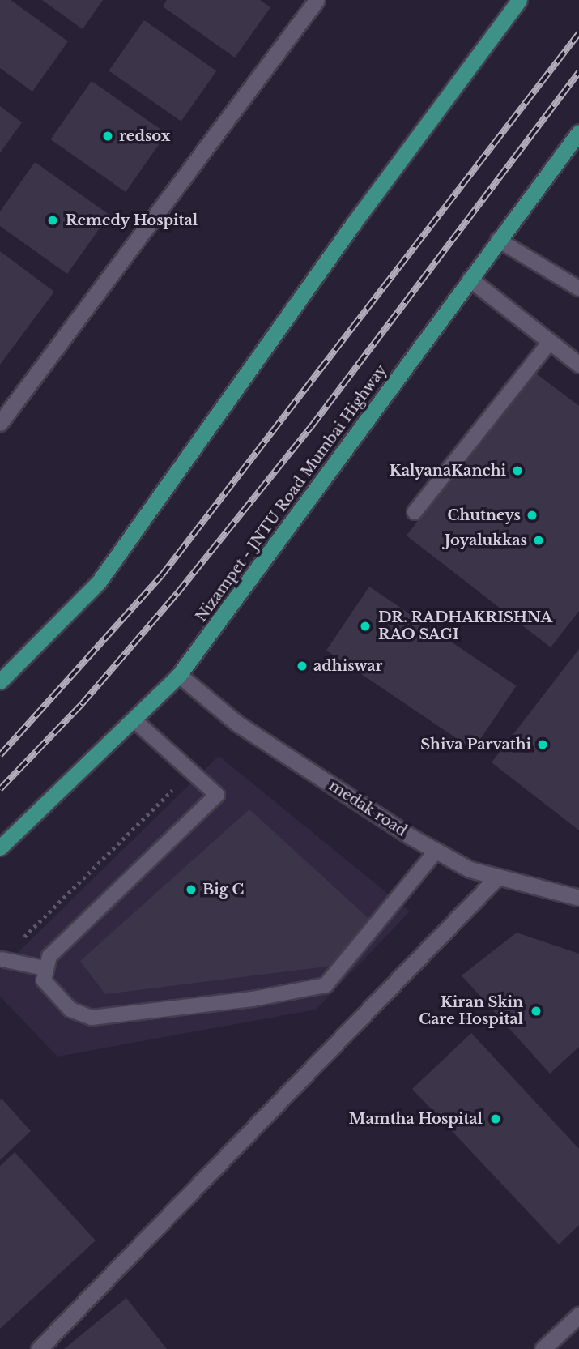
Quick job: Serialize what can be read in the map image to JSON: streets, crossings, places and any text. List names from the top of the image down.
{
  "streets": {
    "highway": ["Nizampet - JNTU Road Mumbai Highway"],
    "street": ["medak road"]
  },
  "crossings": [
    ["Nizampet - JNTU Road Mumbai Highway", "medak road"]
  ],
  "places": [
    "redsox",
    "Remedy Hospital",
    "KalyanaKanchi",
    "Chutneys",
    "Joyalukkas",
    "DR. RADHAKRISHNA RAO SAGI",
    "adhiswar",
    "Shiva Parvathi",
    "Big C",
    "Kiran Skin Care Hospital",
    "Mamtha Hospital"
  ]
}
